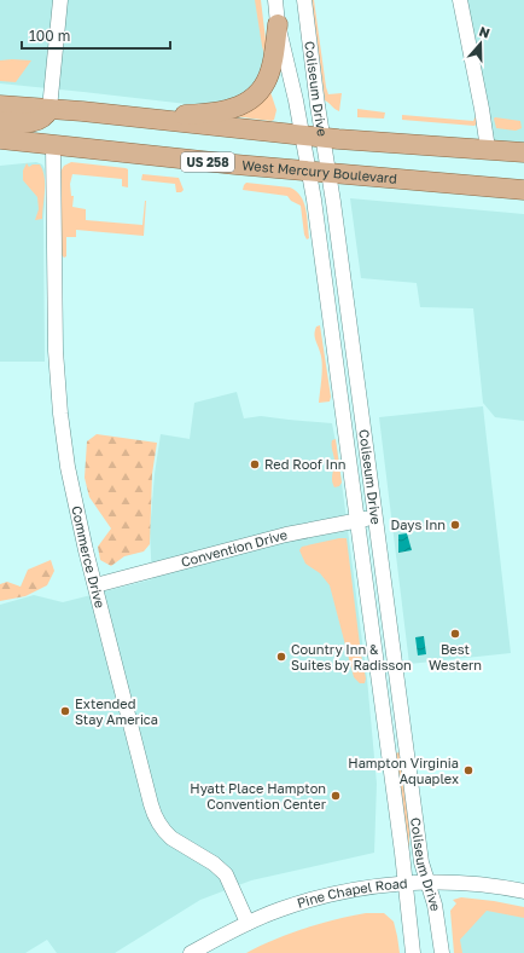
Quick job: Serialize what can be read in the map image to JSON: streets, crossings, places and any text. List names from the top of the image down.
{
  "streets": {
    "main road": ["US 258", "West Mercury Boulevard"],
    "street": [
      "Coliseum Drive",
      "Convention Drive",
      "Commerce Drive",
      "Pine Chapel Road"
    ]
  },
  "crossings": [
    ["Coliseum Drive", "West Mercury Boulevard"],
    ["Coliseum Drive", "Convention Drive"],
    ["Coliseum Drive", "Pine Chapel Road"],
    ["West Mercury Boulevard", "Commerce Drive"],
    ["Convention Drive", "Commerce Drive"],
    ["Commerce Drive", "Pine Chapel Road"]
  ],
  "places": [
    "Red Roof Inn",
    "Days Inn",
    "Best Western",
    "Country Inn & Suites by Radisson",
    "Extended Stay America",
    "Hampton Virginia Aquaplex",
    "Hyatt Place Hampton Convention Center"
  ],
  "scale_bar": "100 m",
  "north": "top"
}
